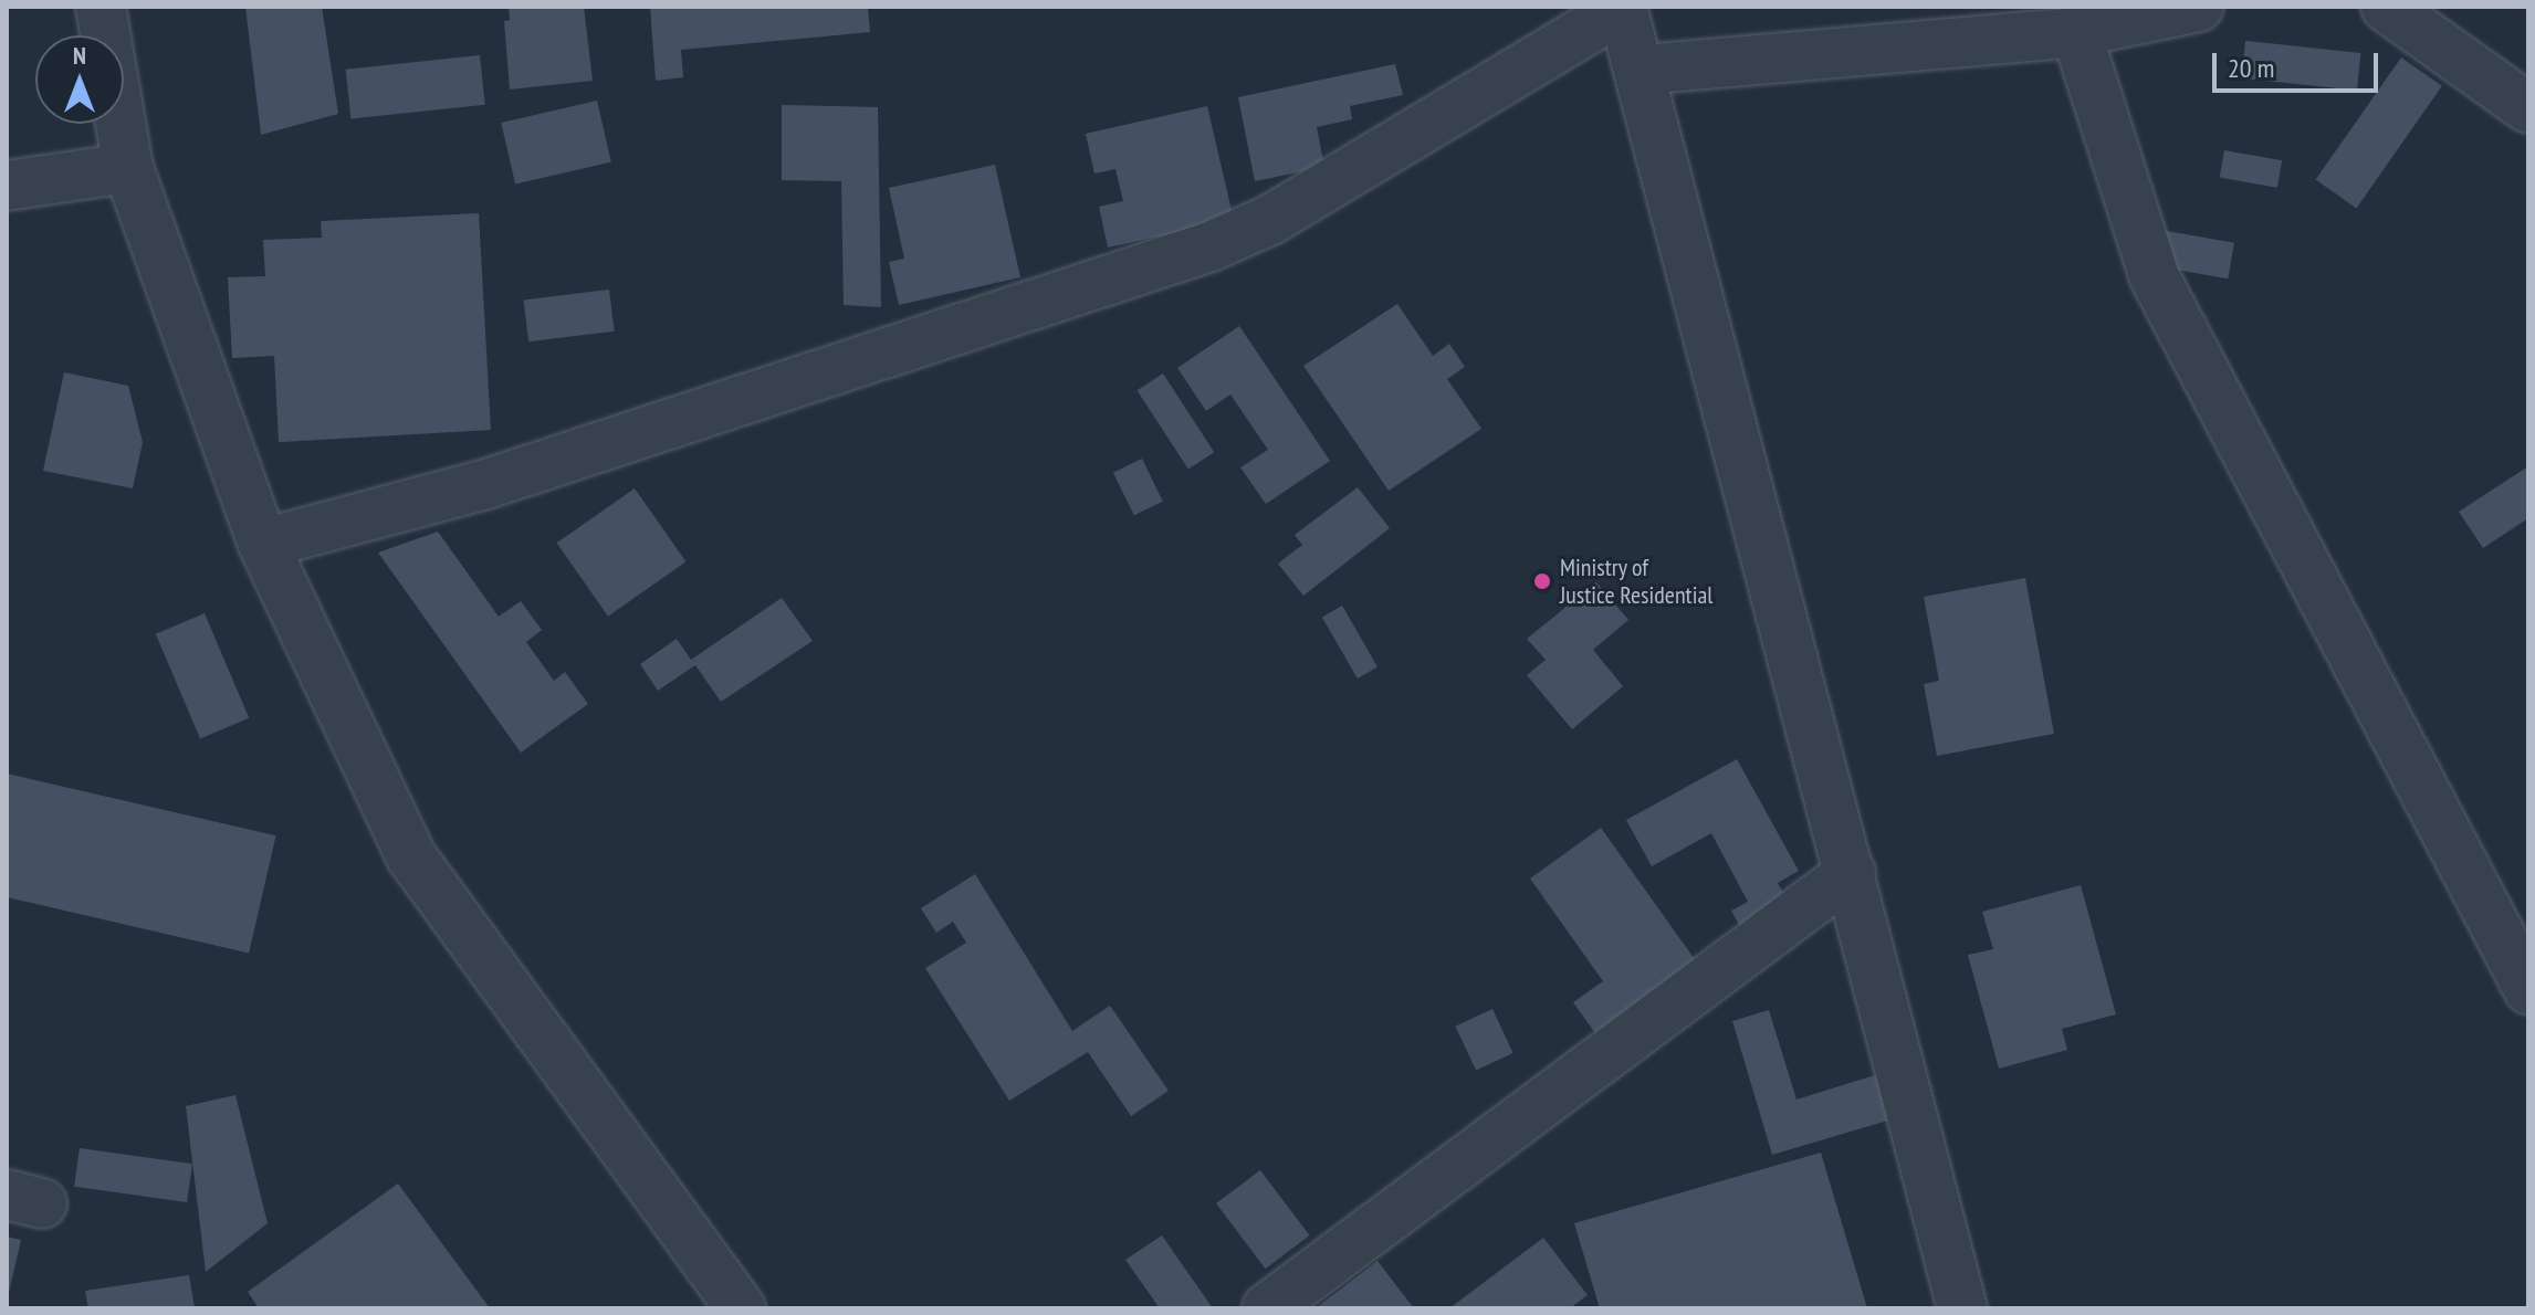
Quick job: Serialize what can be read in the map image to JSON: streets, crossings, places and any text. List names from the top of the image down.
{
  "places": ["Ministry of Justice Residential"],
  "scale_bar": "20 m",
  "north": "top"
}
